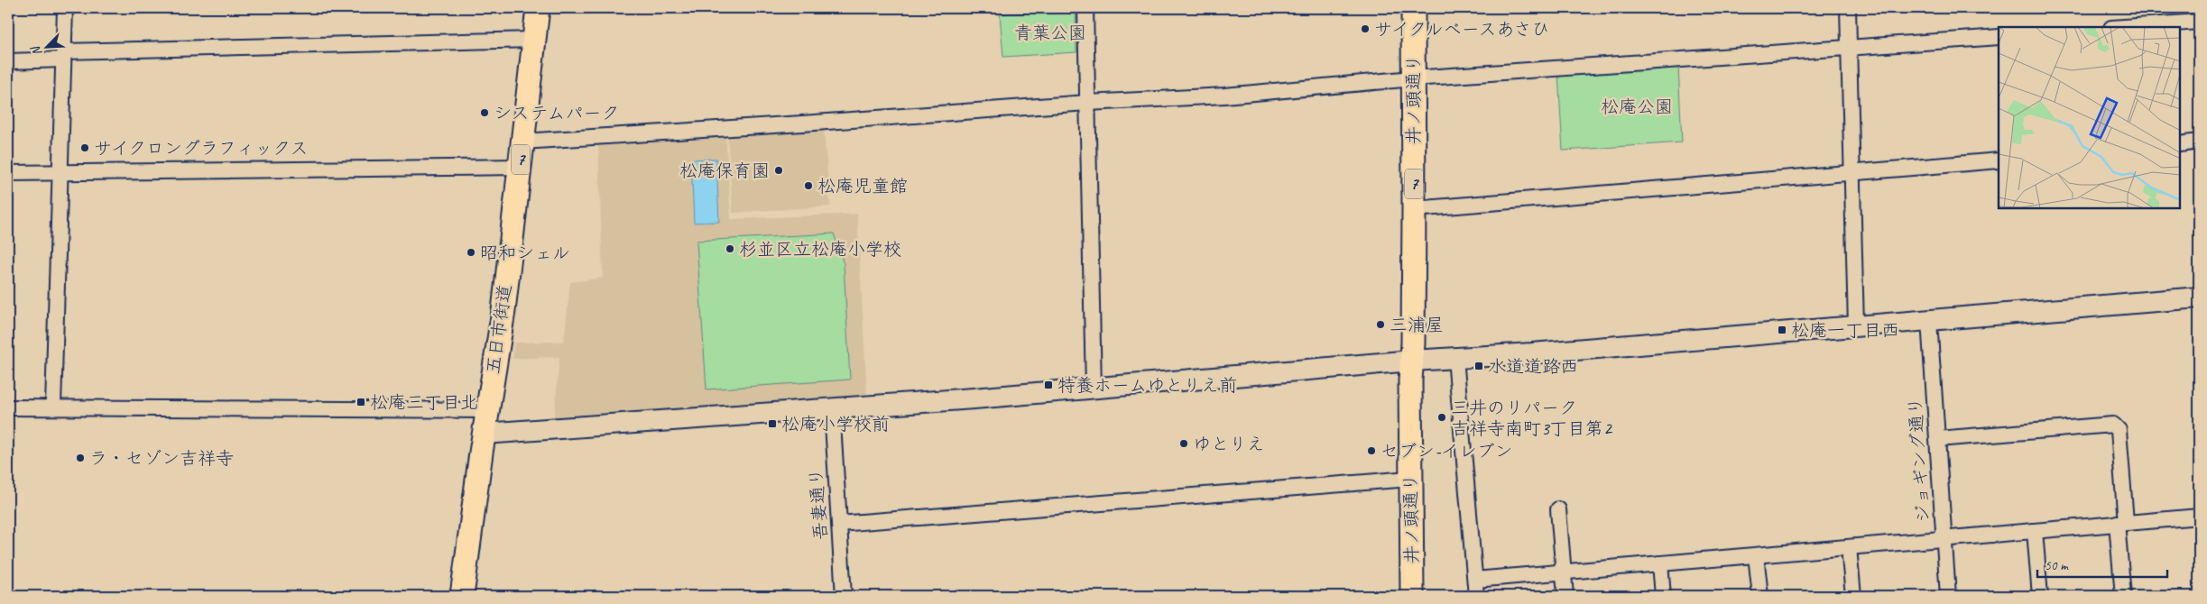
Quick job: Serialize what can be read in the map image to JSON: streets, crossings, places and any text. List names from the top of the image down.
{
  "streets": {
    "main road": ["井ノ頭通り", "7", "五日市街道"],
    "street": ["ジョギング通り", "吾妻通り"]
  },
  "parks": ["青葉公園", "松庵公園"],
  "places": {
    "other": [
      "サイクルベースあさひ",
      "システムパーク",
      "サイクロングラフィックス",
      "松庵保育園",
      "松庵児童館",
      "杉並区立松庵小学校",
      "昭和シェル",
      "三浦屋",
      "三井のリパーク 吉祥寺南町3丁目第2",
      "ゆとりえ",
      "セブン-イレブン",
      "ラ・セゾン吉祥寺"
    ],
    "transit": [
      "松庵一丁目西",
      "水道道路西",
      "特養ホームゆとりえ前",
      "松庵三丁目北",
      "松庵小学校前"
    ]
  },
  "scale_bar": "50 m",
  "north": "bottom left"
}
